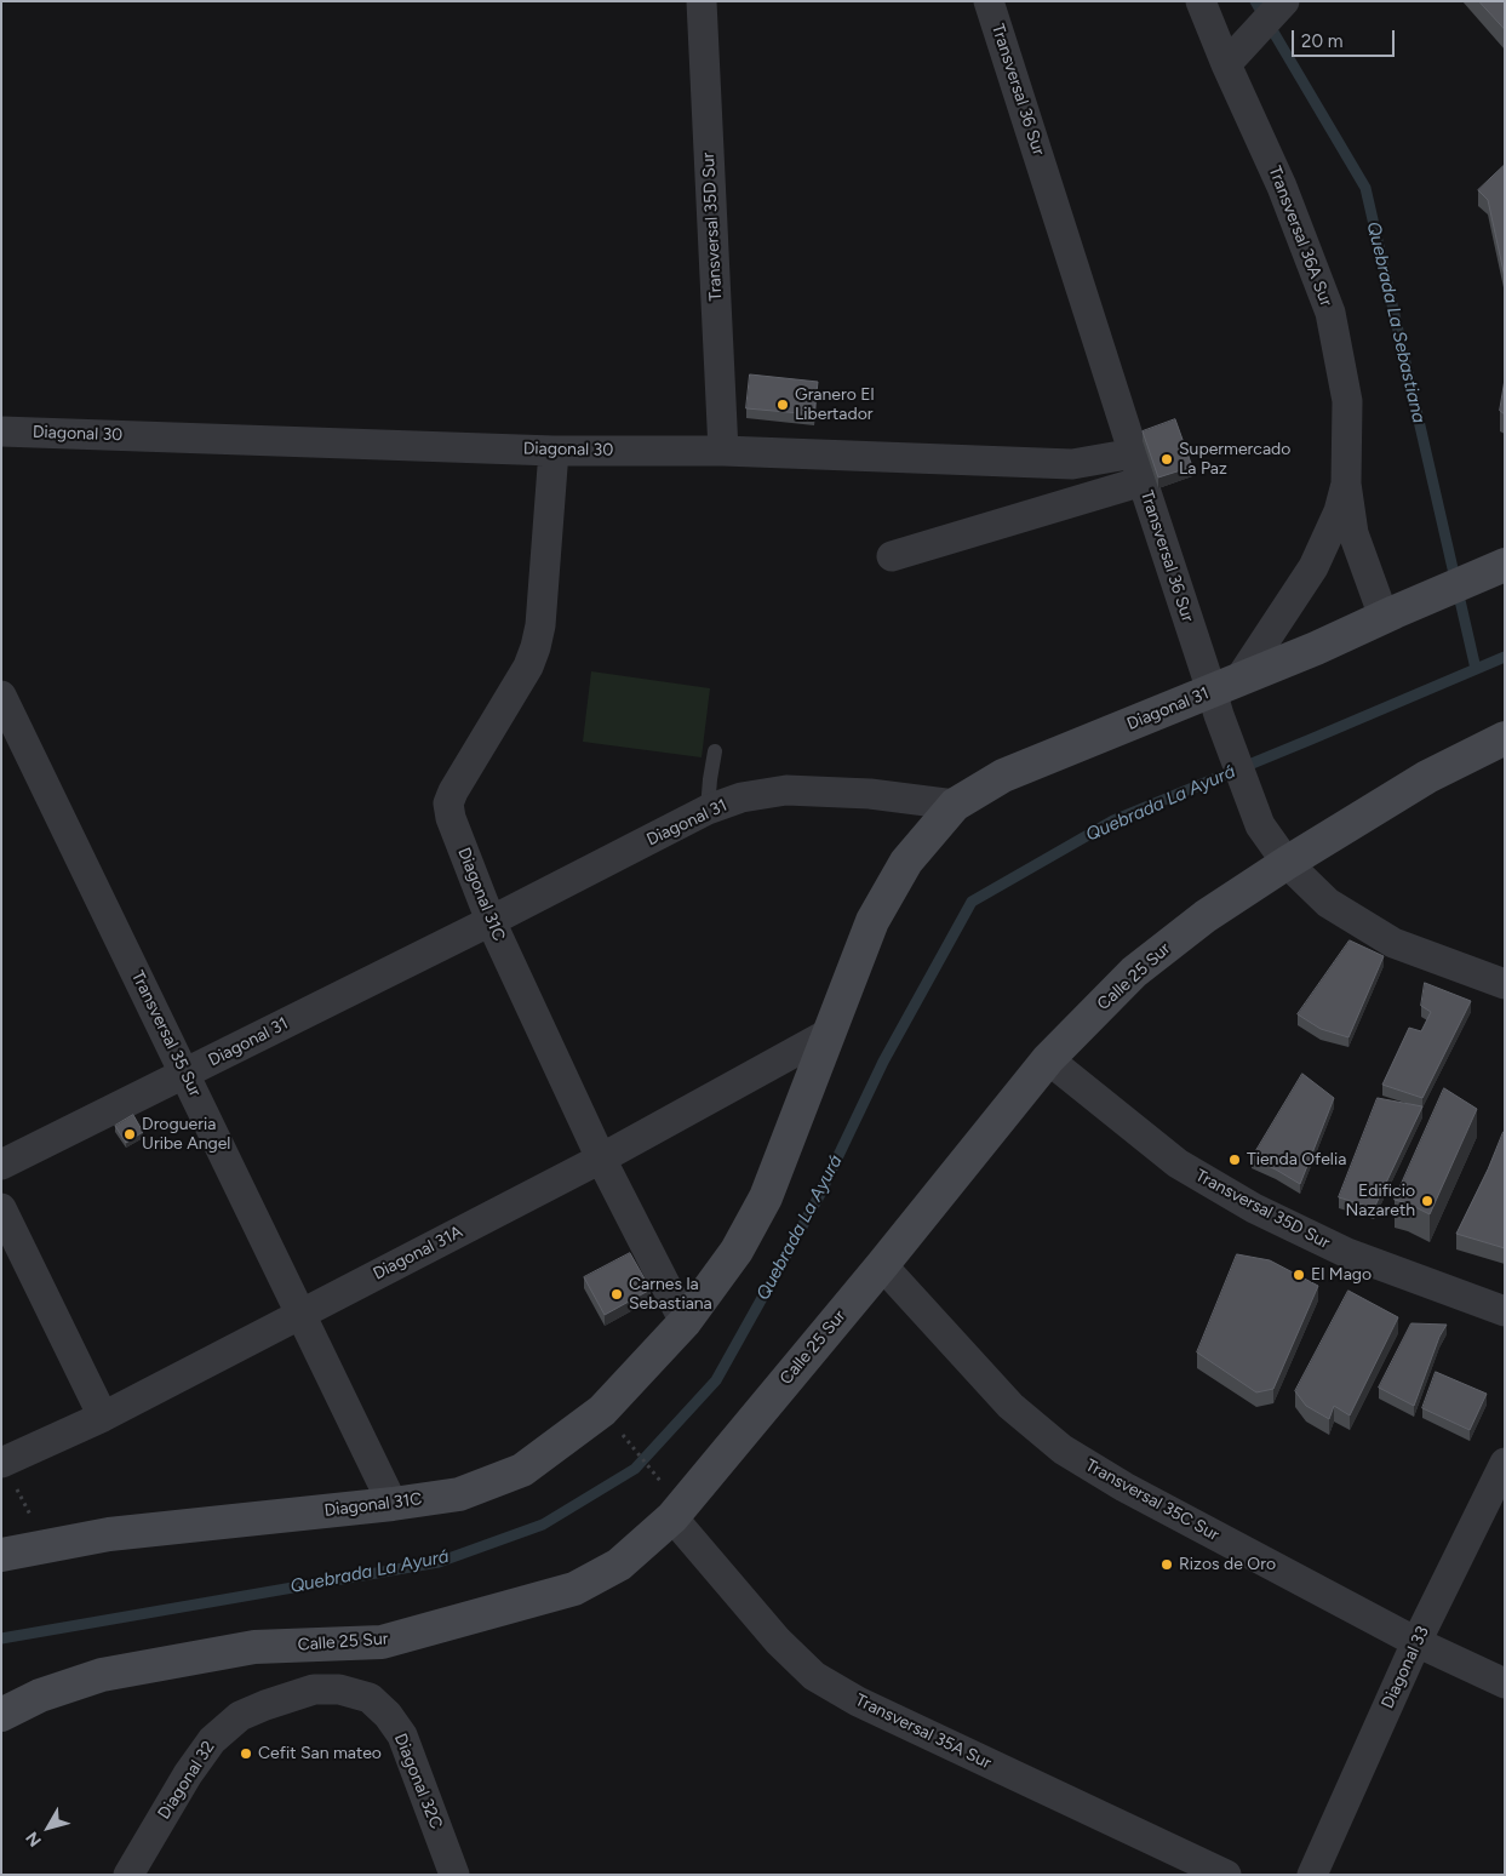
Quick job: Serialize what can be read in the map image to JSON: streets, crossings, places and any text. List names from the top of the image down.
{
  "streets": {
    "main road": ["Diagonal 31", "Diagonal 31C", "Calle 25 Sur"],
    "street": [
      "Transversal 36 Sur",
      "Transversal 35D Sur",
      "Transversal 36A Sur",
      "Diagonal 30",
      "Transversal 35 Sur",
      "Diagonal 31A",
      "Transversal 35C Sur",
      "Diagonal 33",
      "Transversal 35A Sur",
      "Diagonal 32",
      "Diagonal 32C"
    ]
  },
  "crossings": [
    ["Transversal 36 Sur", "Transversal 36A Sur"],
    ["Transversal 36 Sur", "Diagonal 30"],
    ["Transversal 36 Sur", "Diagonal 31"],
    ["Transversal 36 Sur", "Calle 25 Sur"],
    ["Transversal 35D Sur", "Diagonal 30"],
    ["Transversal 35D Sur", "Calle 25 Sur"],
    ["Transversal 36A Sur", "Diagonal 31"],
    ["Diagonal 30", "Diagonal 31C"],
    ["Diagonal 31", "Diagonal 31C"],
    ["Diagonal 31", "Transversal 35 Sur"],
    ["Diagonal 31C", "Transversal 35 Sur"],
    ["Diagonal 31C", "Diagonal 31A"],
    ["Calle 25 Sur", "Transversal 35C Sur"],
    ["Calle 25 Sur", "Transversal 35A Sur"],
    ["Transversal 35 Sur", "Diagonal 31A"],
    ["Transversal 35C Sur", "Diagonal 33"],
    ["Diagonal 32", "Diagonal 32C"]
  ],
  "water": ["Quebrada La Sebastiana", "Quebrada La Ayurá"],
  "places": [
    "Granero El Libertador",
    "Supermercado La Paz",
    "Drogueria Uribe Angel",
    "Tienda Ofelia",
    "Edificio Nazareth",
    "El Mago",
    "Carnes la Sebastiana",
    "Rizos de Oro",
    "Cefit San mateo"
  ],
  "scale_bar": "20 m",
  "north": "bottom left"
}
